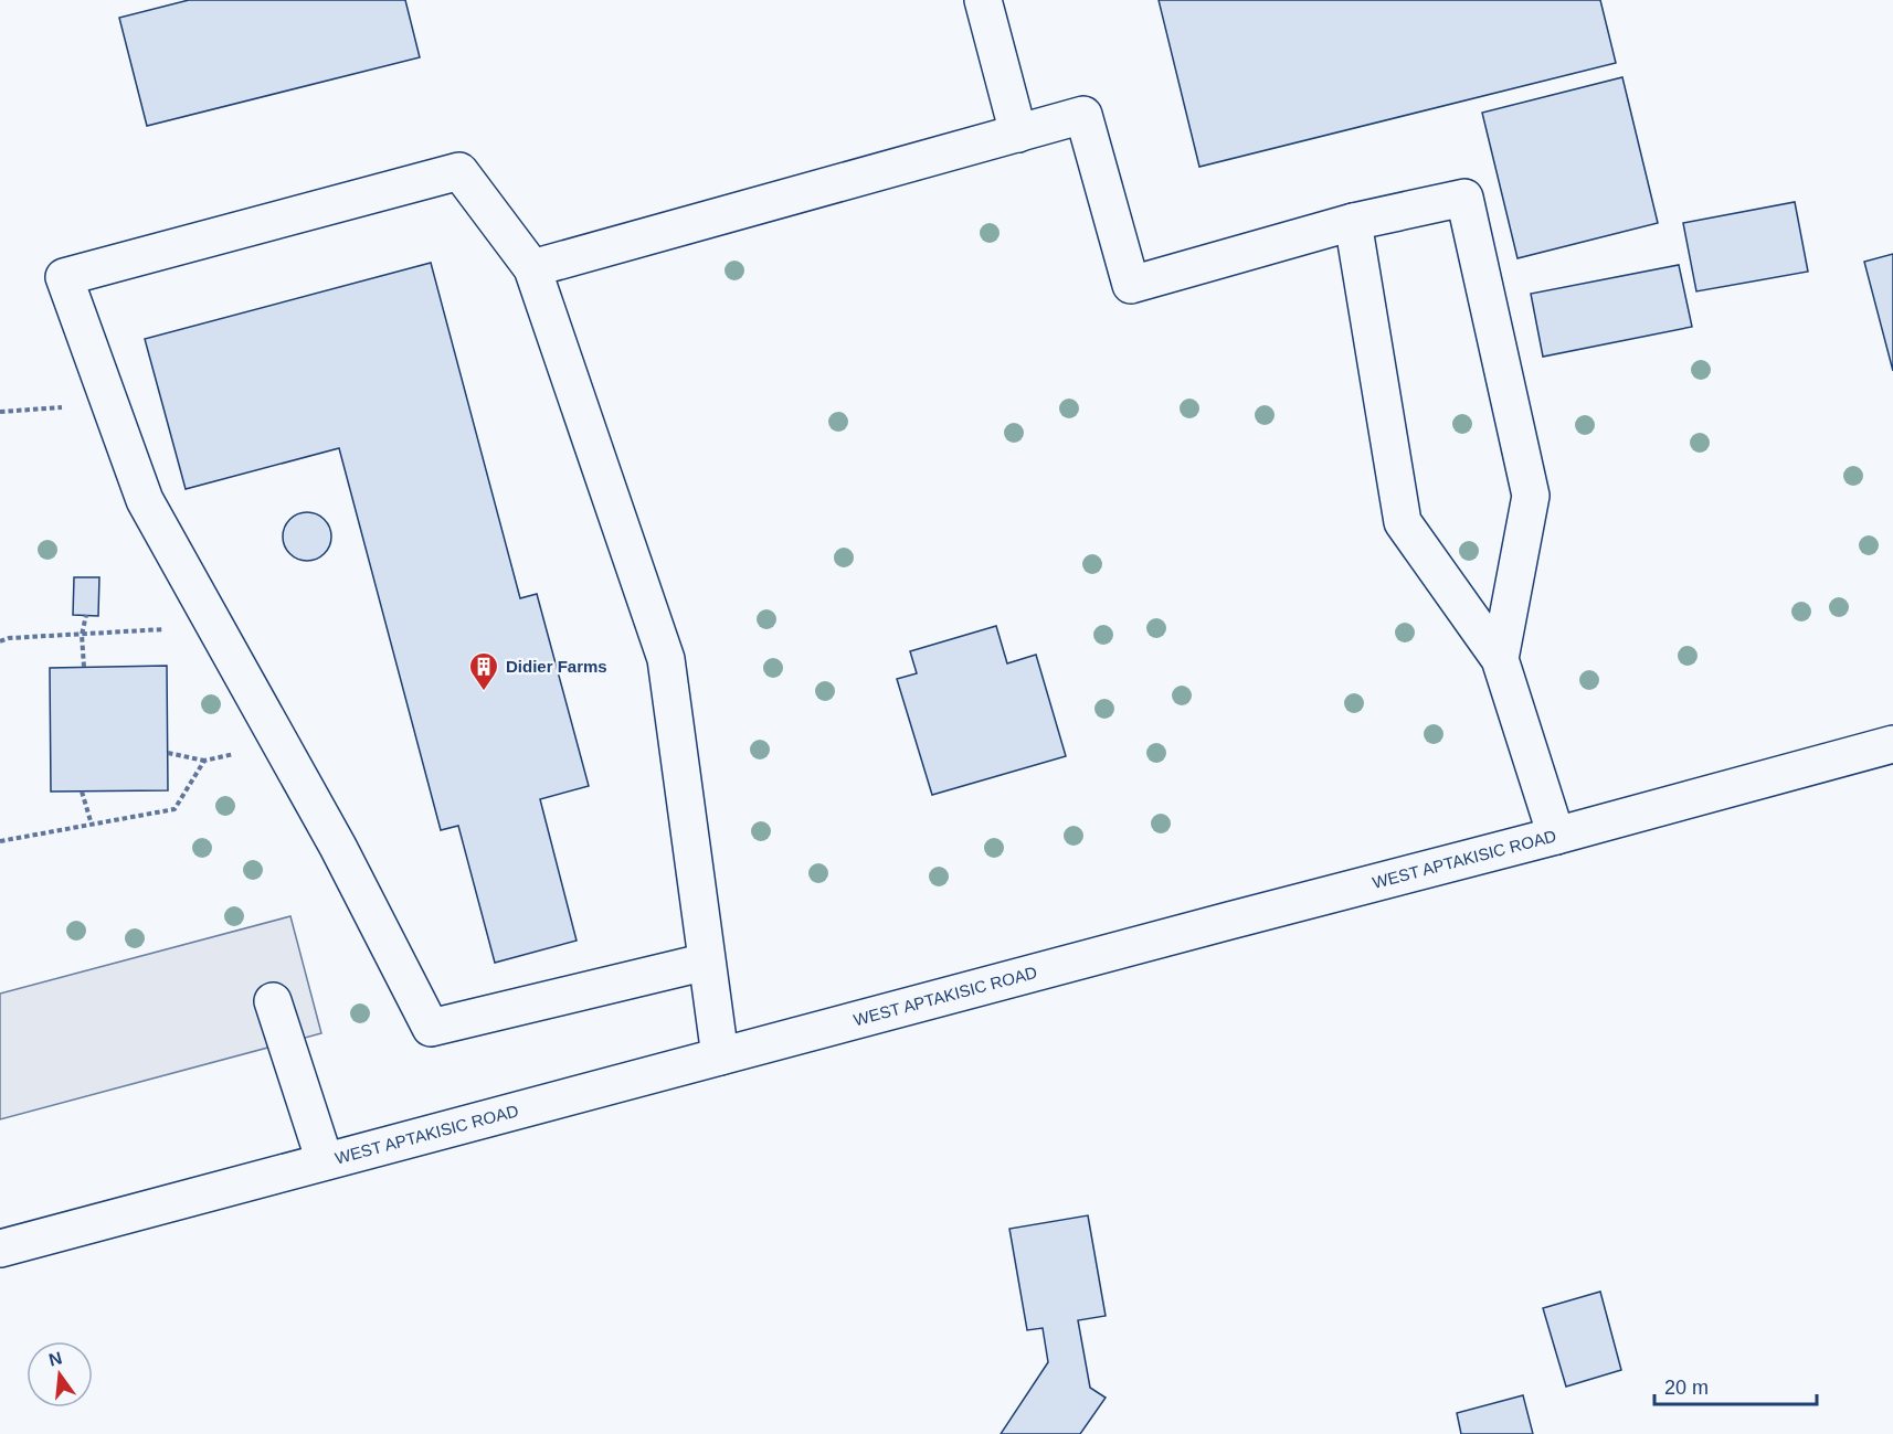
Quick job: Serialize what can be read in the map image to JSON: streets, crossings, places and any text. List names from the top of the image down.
{
  "streets": {
    "main road": ["WEST APTAKISIC ROAD"]
  },
  "places": {
    "building": ["Didier Farms"]
  },
  "scale_bar": "20 m",
  "north": "top"
}
